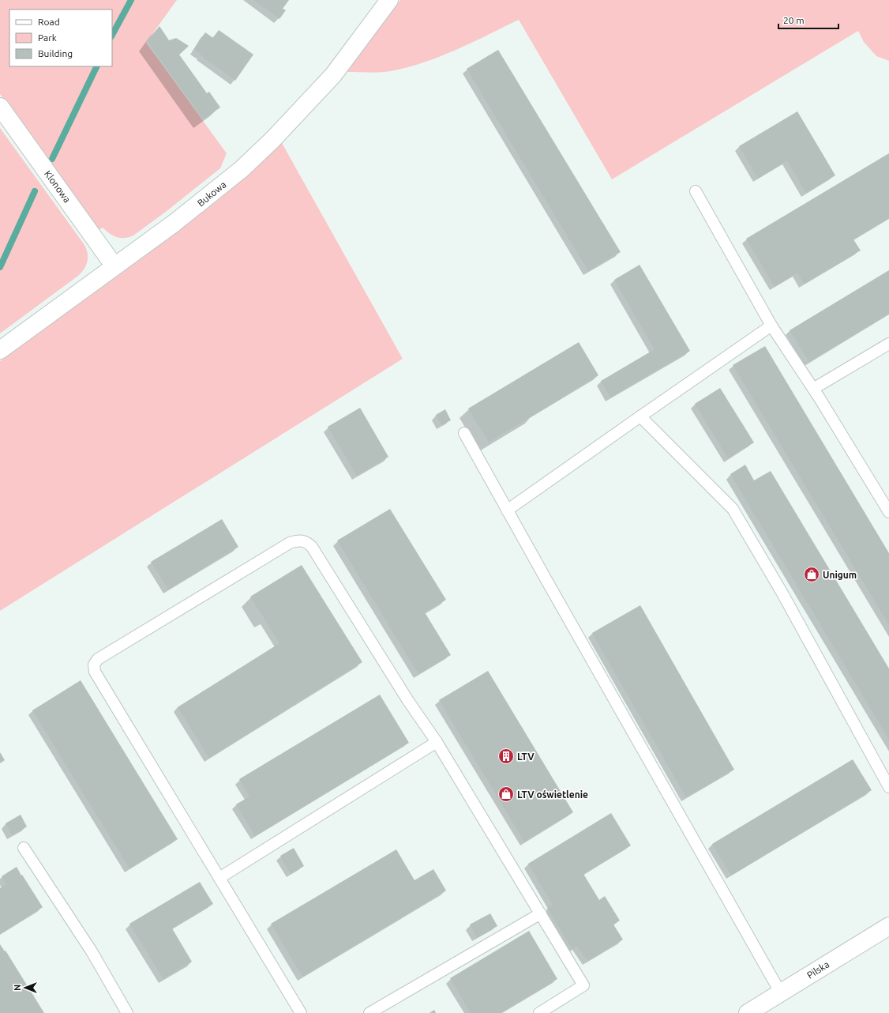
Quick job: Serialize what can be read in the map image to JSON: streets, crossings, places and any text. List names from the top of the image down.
{
  "streets": {
    "street": ["Klonowa", "Bukowa", "Pilska"]
  },
  "crossings": [
    ["Klonowa", "Bukowa"]
  ],
  "places": {
    "shop": ["Unigum", "LTV oświetlenie"],
    "building": ["LTV"]
  },
  "legend": ["Road", "Park", "Building"],
  "scale_bar": "20 m",
  "north": "left"
}
